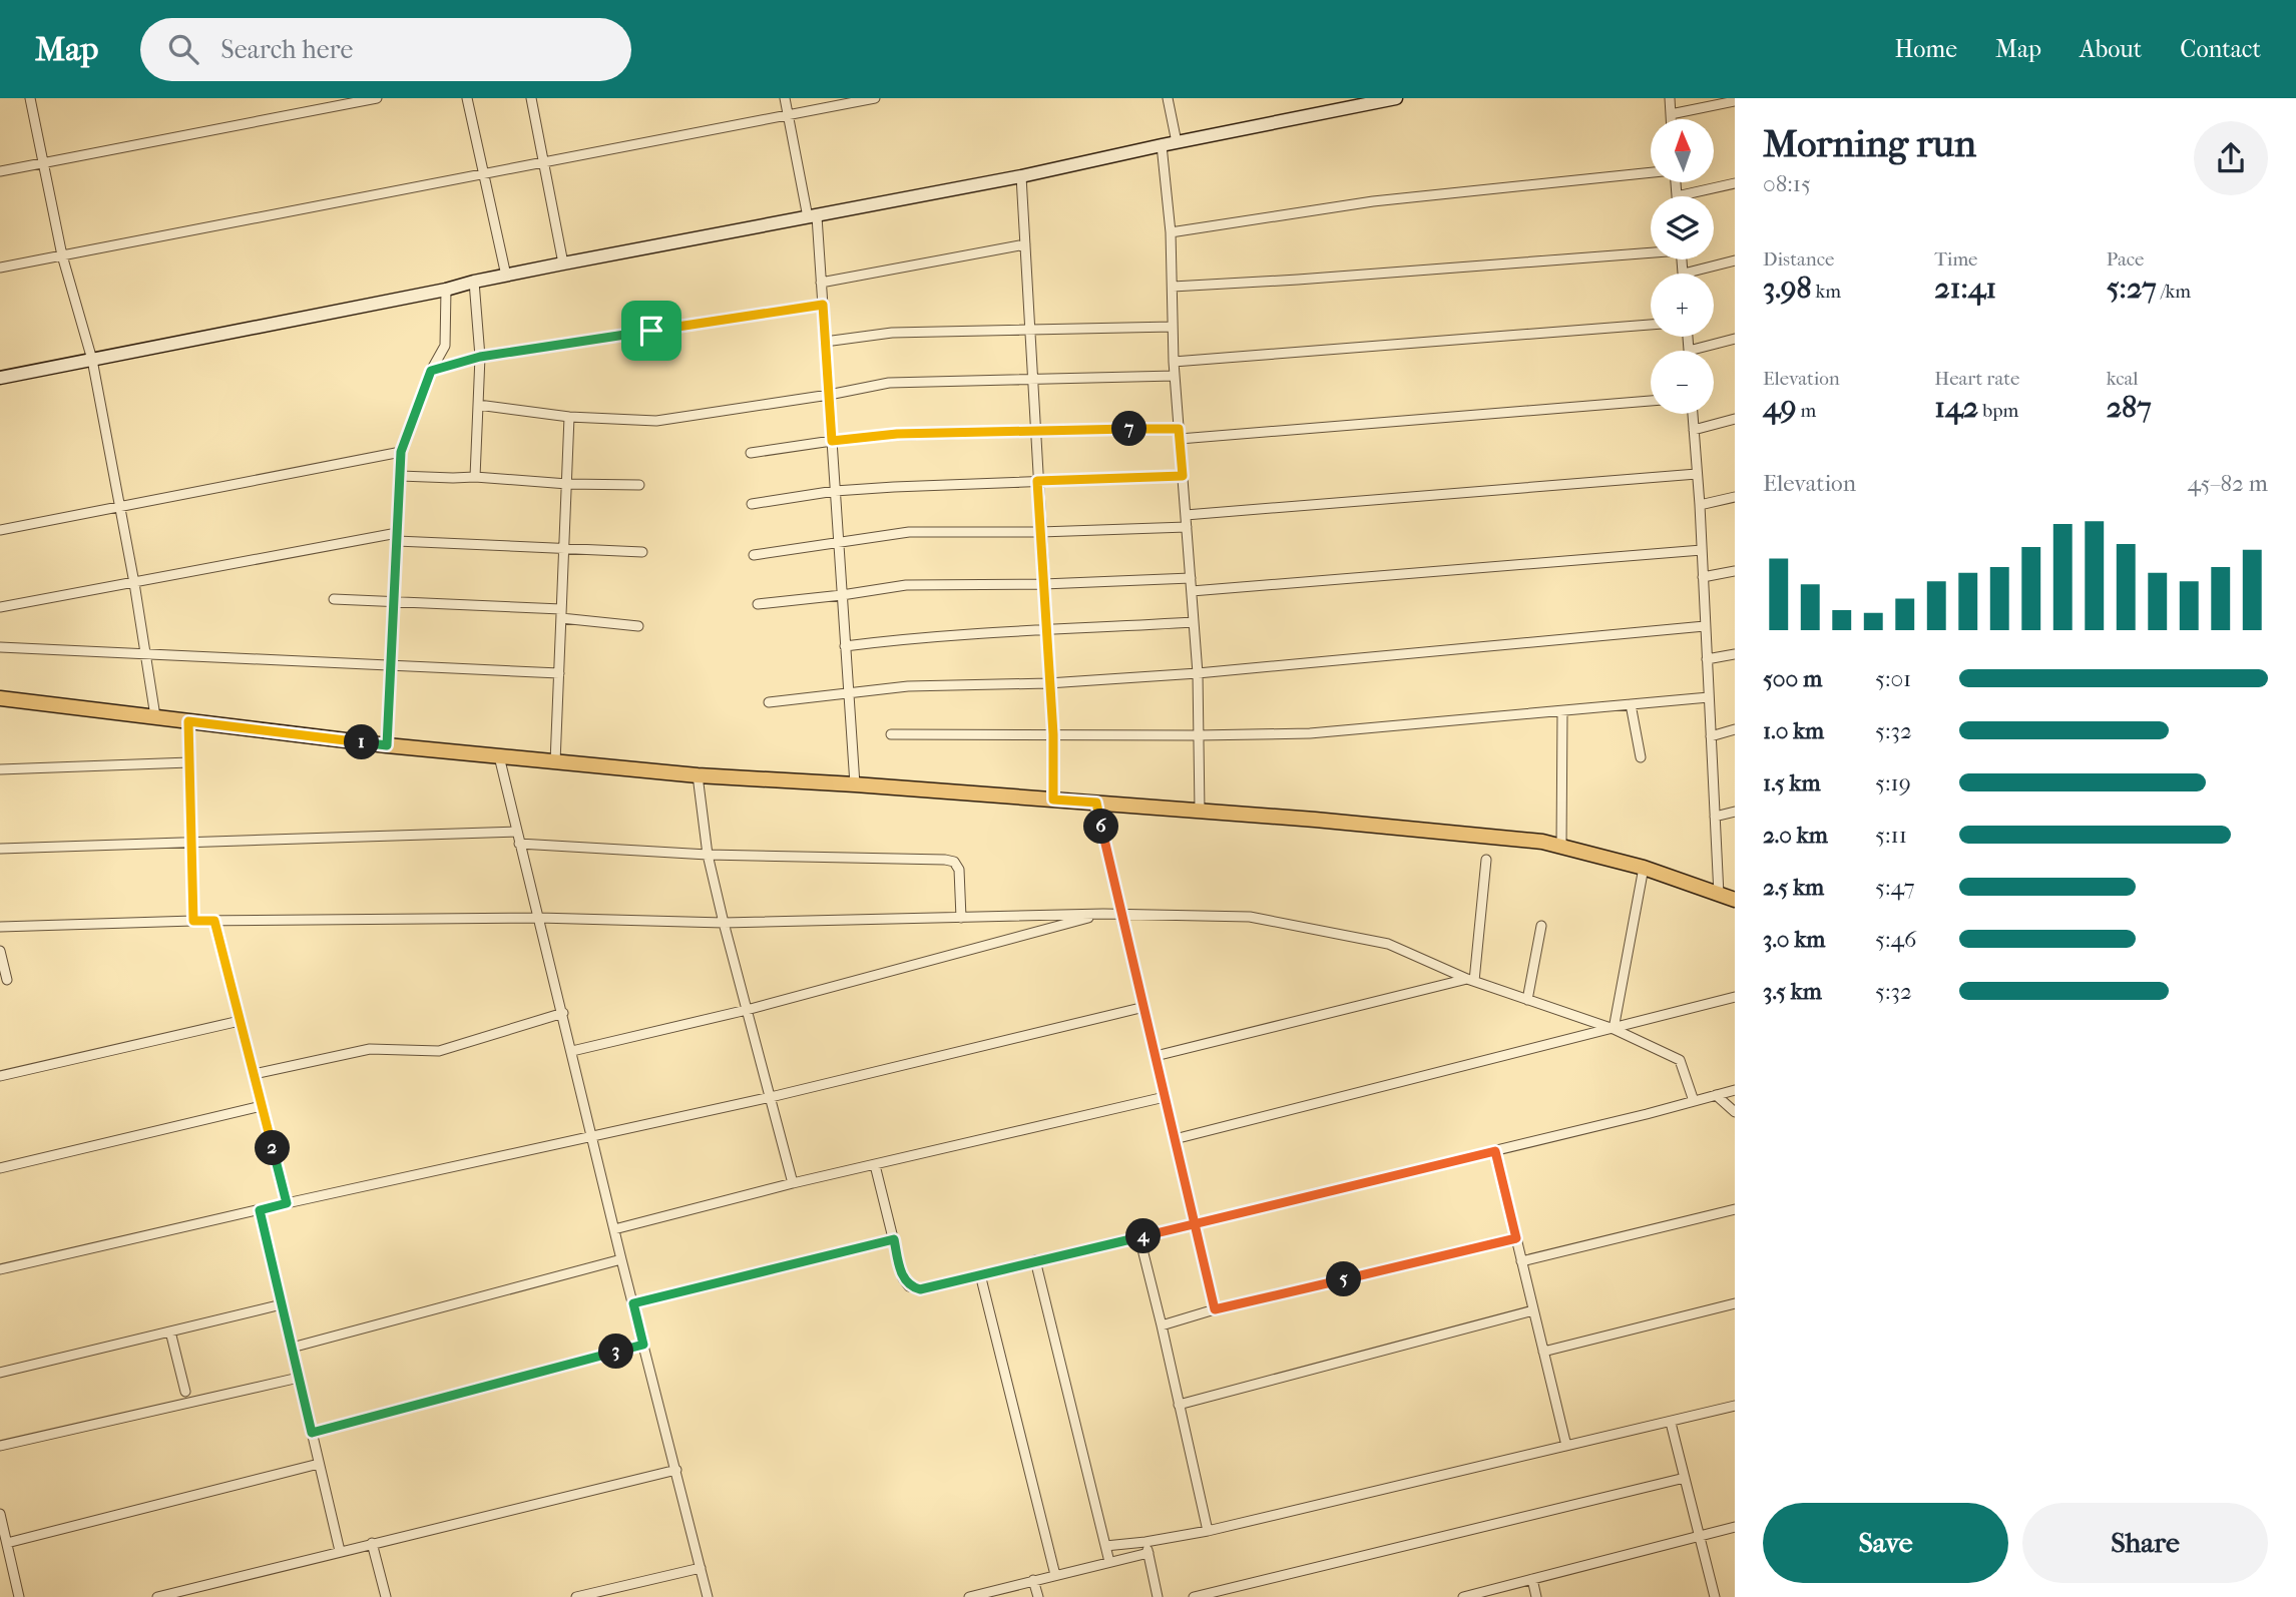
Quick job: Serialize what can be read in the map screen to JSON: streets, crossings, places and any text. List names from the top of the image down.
{
  "north": "top",
  "page": {
    "header": "Map",
    "search": "Search here",
    "nav": [
      "Home",
      "Map",
      "About",
      "Contact"
    ],
    "heading": ["Morning run", "08:15"],
    "map_buttons": ["+", "−"],
    "stats": [
      ["Distance", "3.98 km"],
      ["Time", "21:41"],
      ["Pace", "5:27 /km"],
      ["Elevation", "49 m"],
      ["Heart rate", "142 bpm"],
      ["kcal", "287"]
    ],
    "pins": [
      "7",
      "1",
      "6",
      "2",
      "4",
      "5",
      "3"
    ],
    "chart": ["Elevation", "45–82 m"],
    "list": [
      {
        "name": "500 m",
        "note": "5:01"
      },
      {
        "name": "1.0 km",
        "note": "5:32"
      },
      {
        "name": "1.5 km",
        "note": "5:19"
      },
      {
        "name": "2.0 km",
        "note": "5:11"
      },
      {
        "name": "2.5 km",
        "note": "5:47"
      },
      {
        "name": "3.0 km",
        "note": "5:46"
      },
      {
        "name": "3.5 km",
        "note": "5:32"
      }
    ],
    "buttons": ["Save", "Share"]
  }
}
